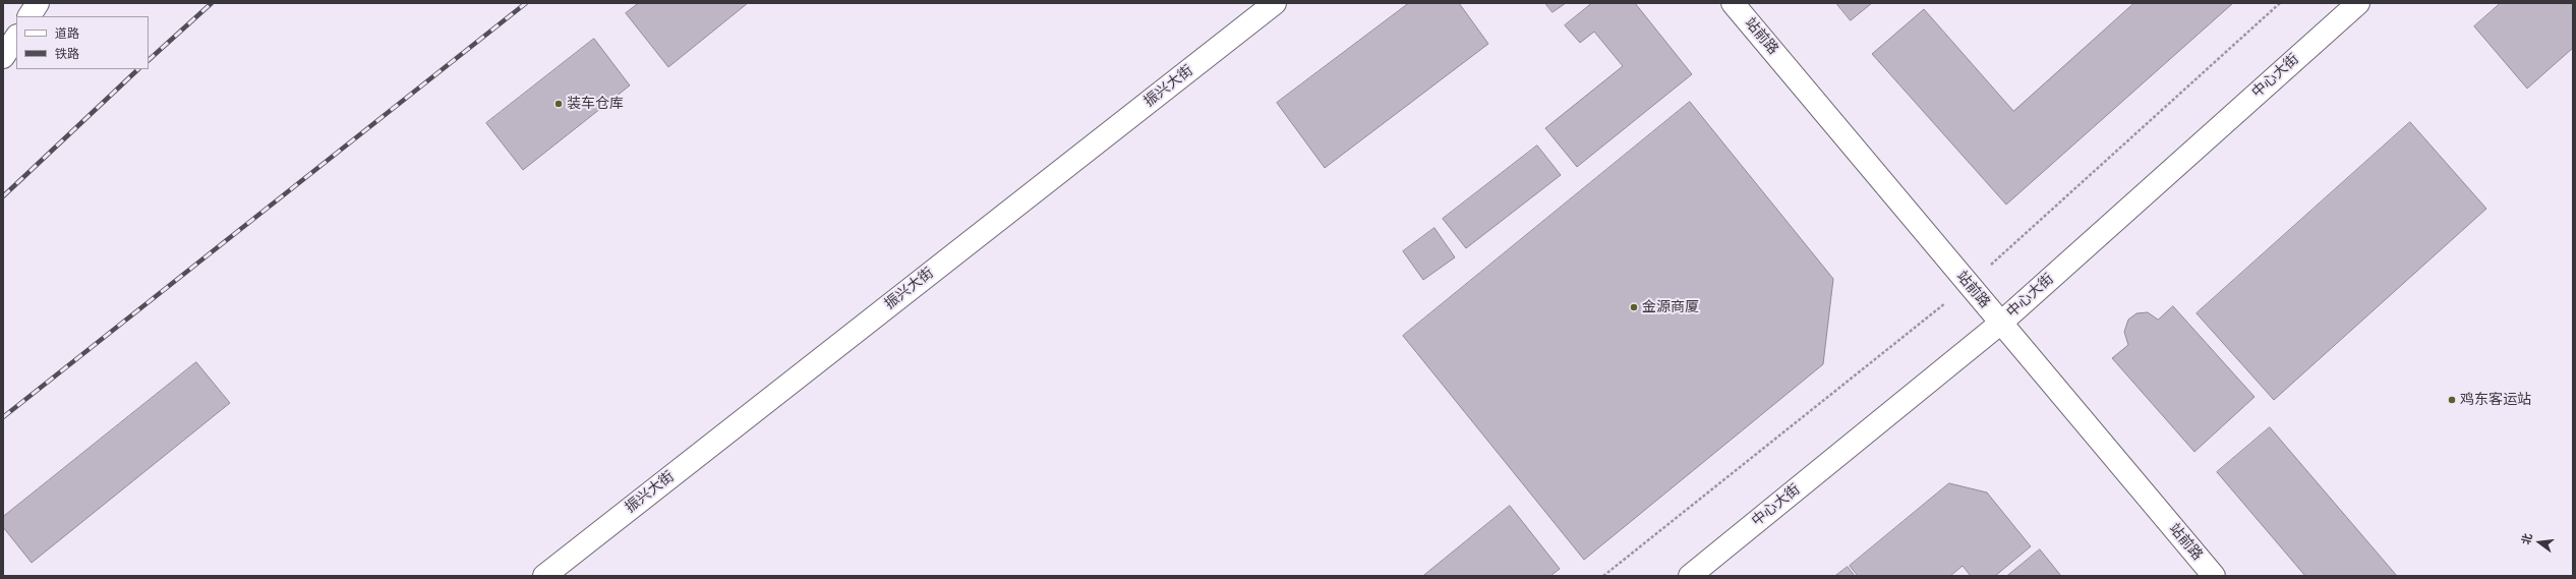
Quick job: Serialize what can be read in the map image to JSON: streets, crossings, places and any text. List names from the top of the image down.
{
  "streets": {
    "street": ["站前路", "中心大街", "振兴大街"]
  },
  "crossings": [
    ["站前路", "中心大街"]
  ],
  "places": ["装车仓库", "金源商厦", "鸡东客运站"],
  "legend": ["道路", "铁路"],
  "north": "left"
}
